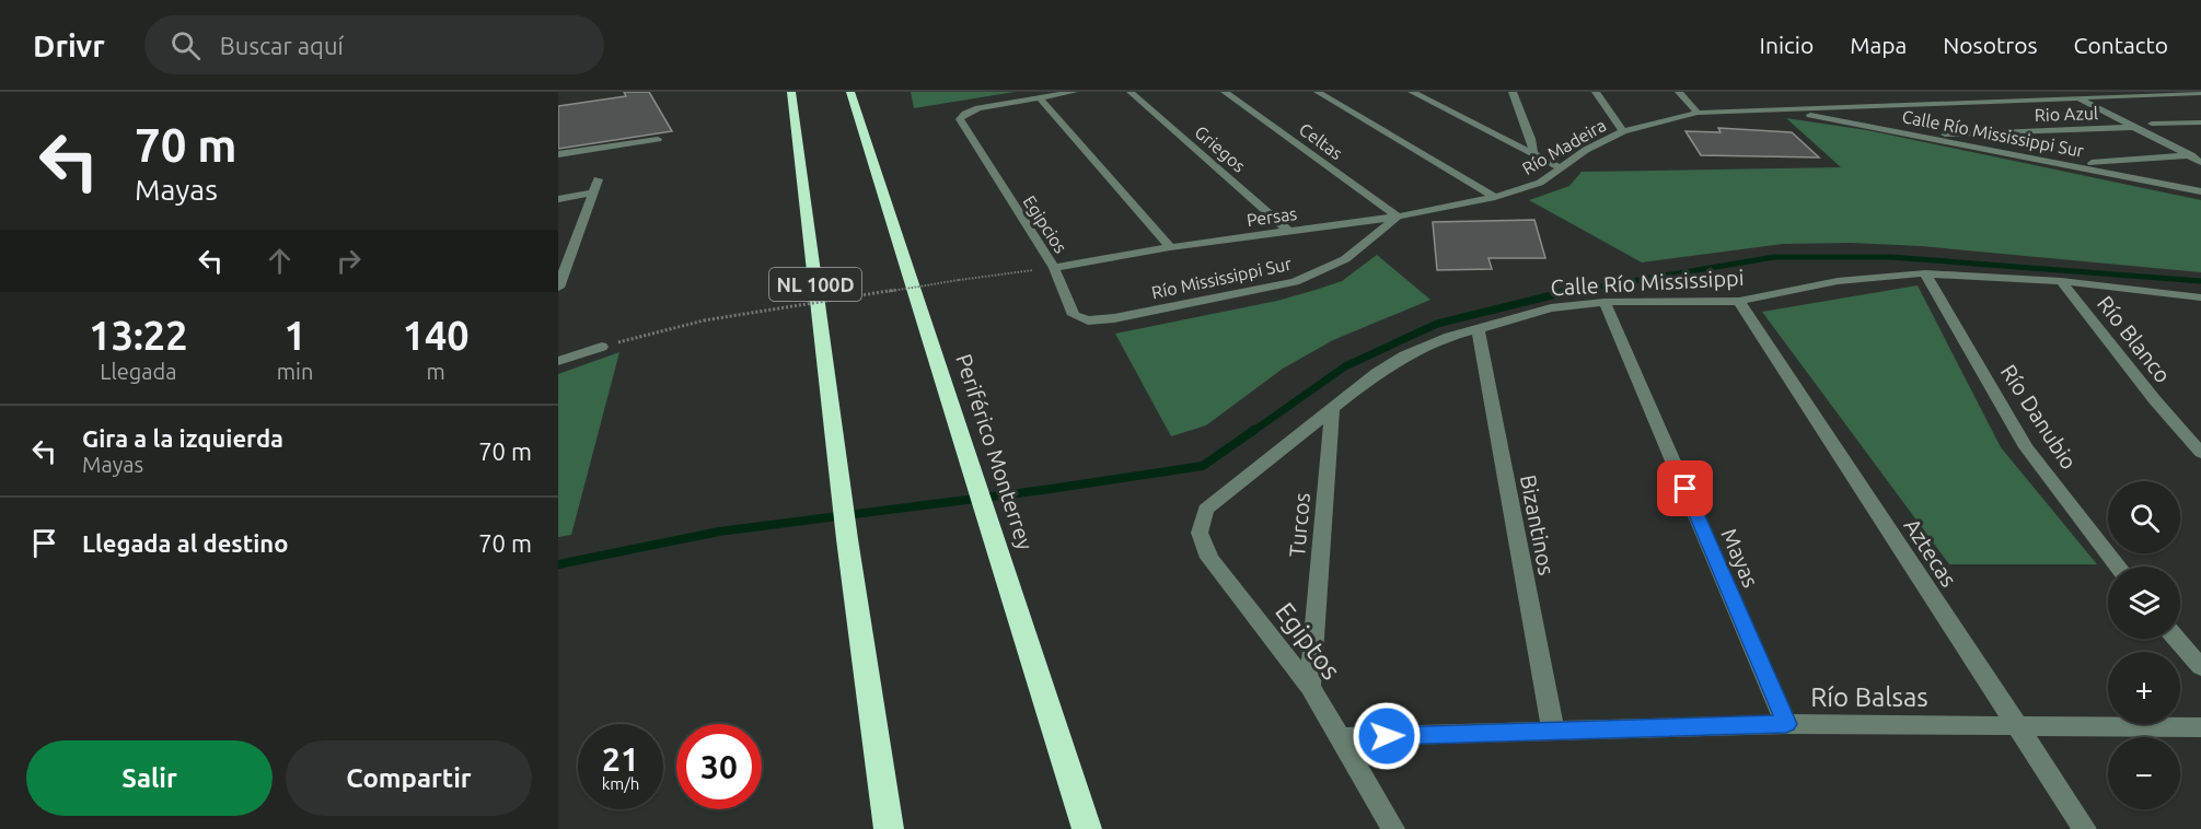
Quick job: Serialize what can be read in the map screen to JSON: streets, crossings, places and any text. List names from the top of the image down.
{
  "streets": {
    "highway": ["NL 100D", "Periférico Monterrey"],
    "street": [
      "Rio Azul",
      "Calle Río Mississippi Sur",
      "Celtas",
      "Río Madeira",
      "Griegos",
      "Persas",
      "Egipcios",
      "Río Mississippi Sur",
      "Calle Río Mississippi",
      "Río Blanco",
      "Río Danubio",
      "Turcos",
      "Bizantinos",
      "Aztecas",
      "Mayas",
      "Egiptos",
      "Río Balsas"
    ]
  },
  "crossings": [
    ["Rio Azul", "Calle Río Mississippi Sur"],
    ["Calle Río Mississippi Sur", "Río Madeira"],
    ["Celtas", "Persas"],
    ["Celtas", "Río Mississippi Sur"],
    ["Río Madeira", "Persas"],
    ["Griegos", "Persas"],
    ["Persas", "Egipcios"],
    ["Persas", "Río Mississippi Sur"],
    ["Egipcios", "Río Mississippi Sur"],
    ["Calle Río Mississippi", "Río Blanco"],
    ["Calle Río Mississippi", "Río Danubio"],
    ["Calle Río Mississippi", "Turcos"],
    ["Calle Río Mississippi", "Bizantinos"],
    ["Calle Río Mississippi", "Aztecas"],
    ["Calle Río Mississippi", "Mayas"],
    ["Calle Río Mississippi", "Egiptos"],
    ["Turcos", "Egiptos"],
    ["Bizantinos", "Río Balsas"],
    ["Aztecas", "Río Balsas"],
    ["Mayas", "Río Balsas"],
    ["Egiptos", "Río Balsas"]
  ],
  "page": {
    "header": "Drivr",
    "search": "Buscar aquí",
    "nav": [
      "Inicio",
      "Mapa",
      "Nosotros",
      "Contacto"
    ],
    "turn": ["70 m", "Mayas"],
    "eta": [
      "13:22",
      "Llegada",
      "1",
      "min",
      "140",
      "m"
    ],
    "list": [
      {
        "name": "Gira a la izquierda",
        "note": "Mayas",
        "value": "70 m"
      },
      {
        "name": "Llegada al destino",
        "value": "70 m"
      }
    ],
    "map_buttons": ["+", "−"],
    "speed": "21 km/h",
    "limit": "30",
    "buttons": ["Salir", "Compartir"]
  }
}
